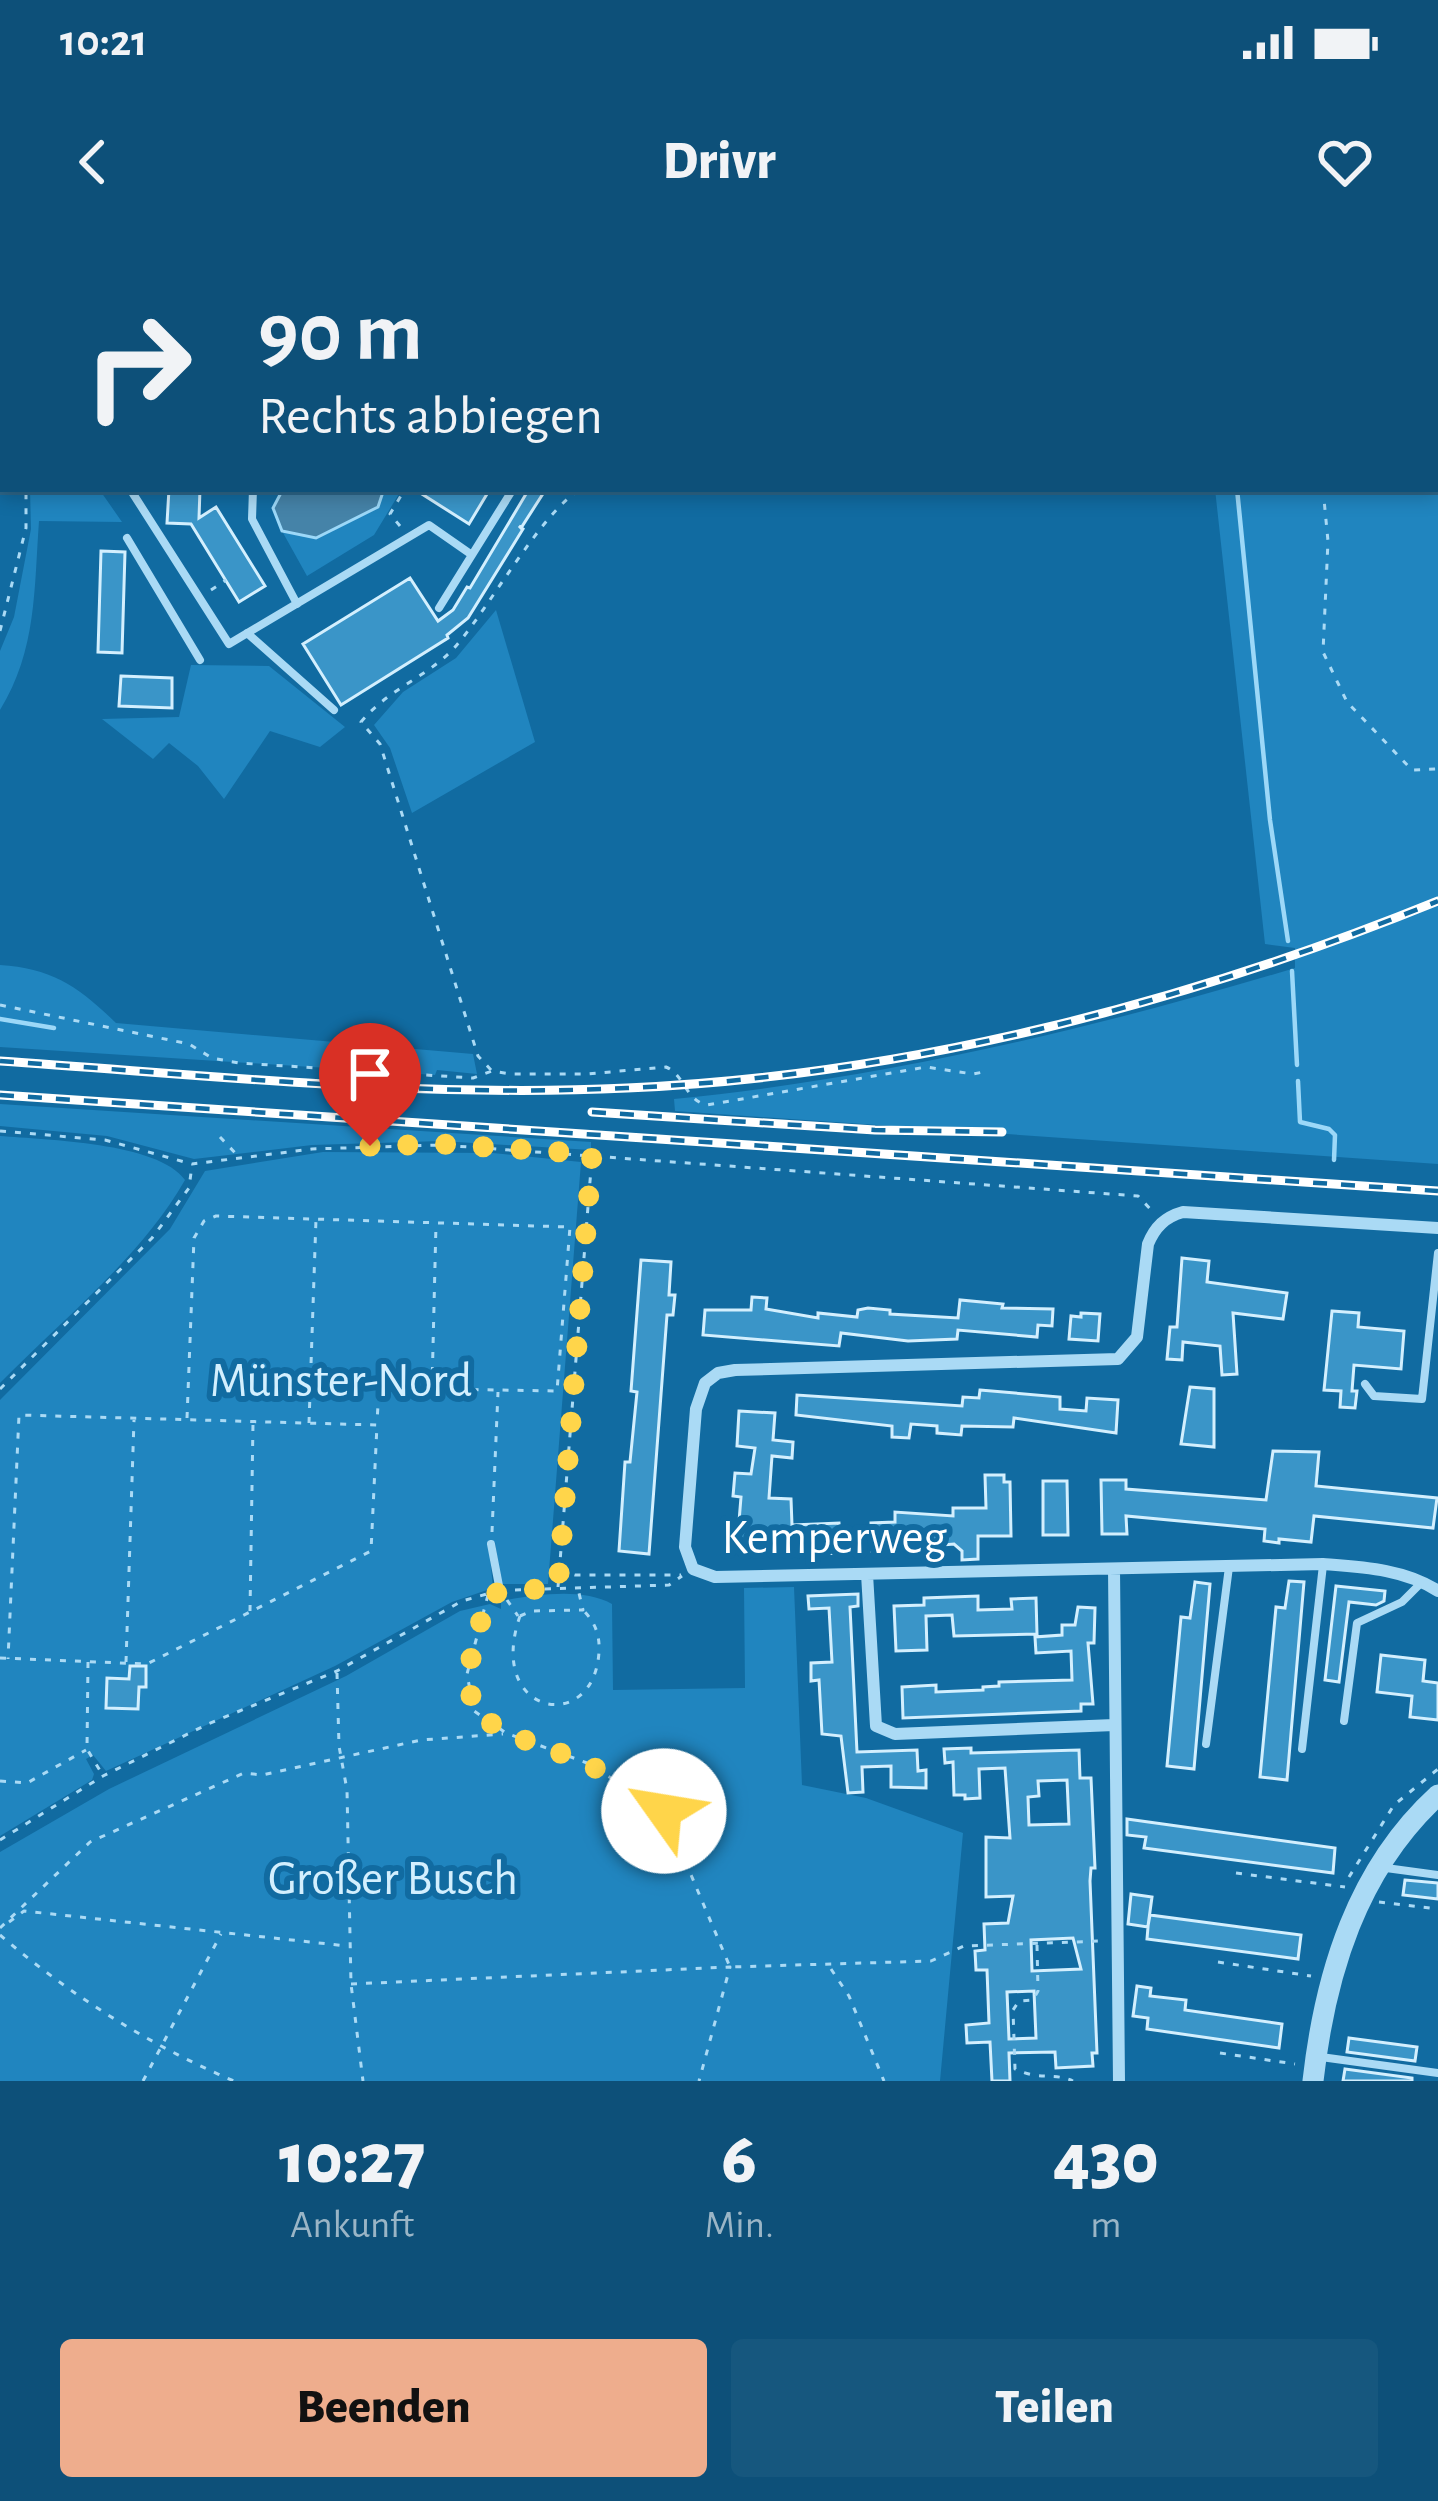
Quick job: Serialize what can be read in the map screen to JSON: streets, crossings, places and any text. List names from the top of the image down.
{
  "streets": {
    "street": ["Kemperweg"]
  },
  "parks": ["Münster-Nord", "Großer Busch"],
  "page": {
    "status": "10:21",
    "header": "Drivr",
    "turn": ["90 m", "Rechts abbiegen"],
    "eta": [
      "10:27",
      "Ankunft",
      "6",
      "Min.",
      "430",
      "m"
    ],
    "buttons": ["Beenden", "Teilen"]
  }
}
